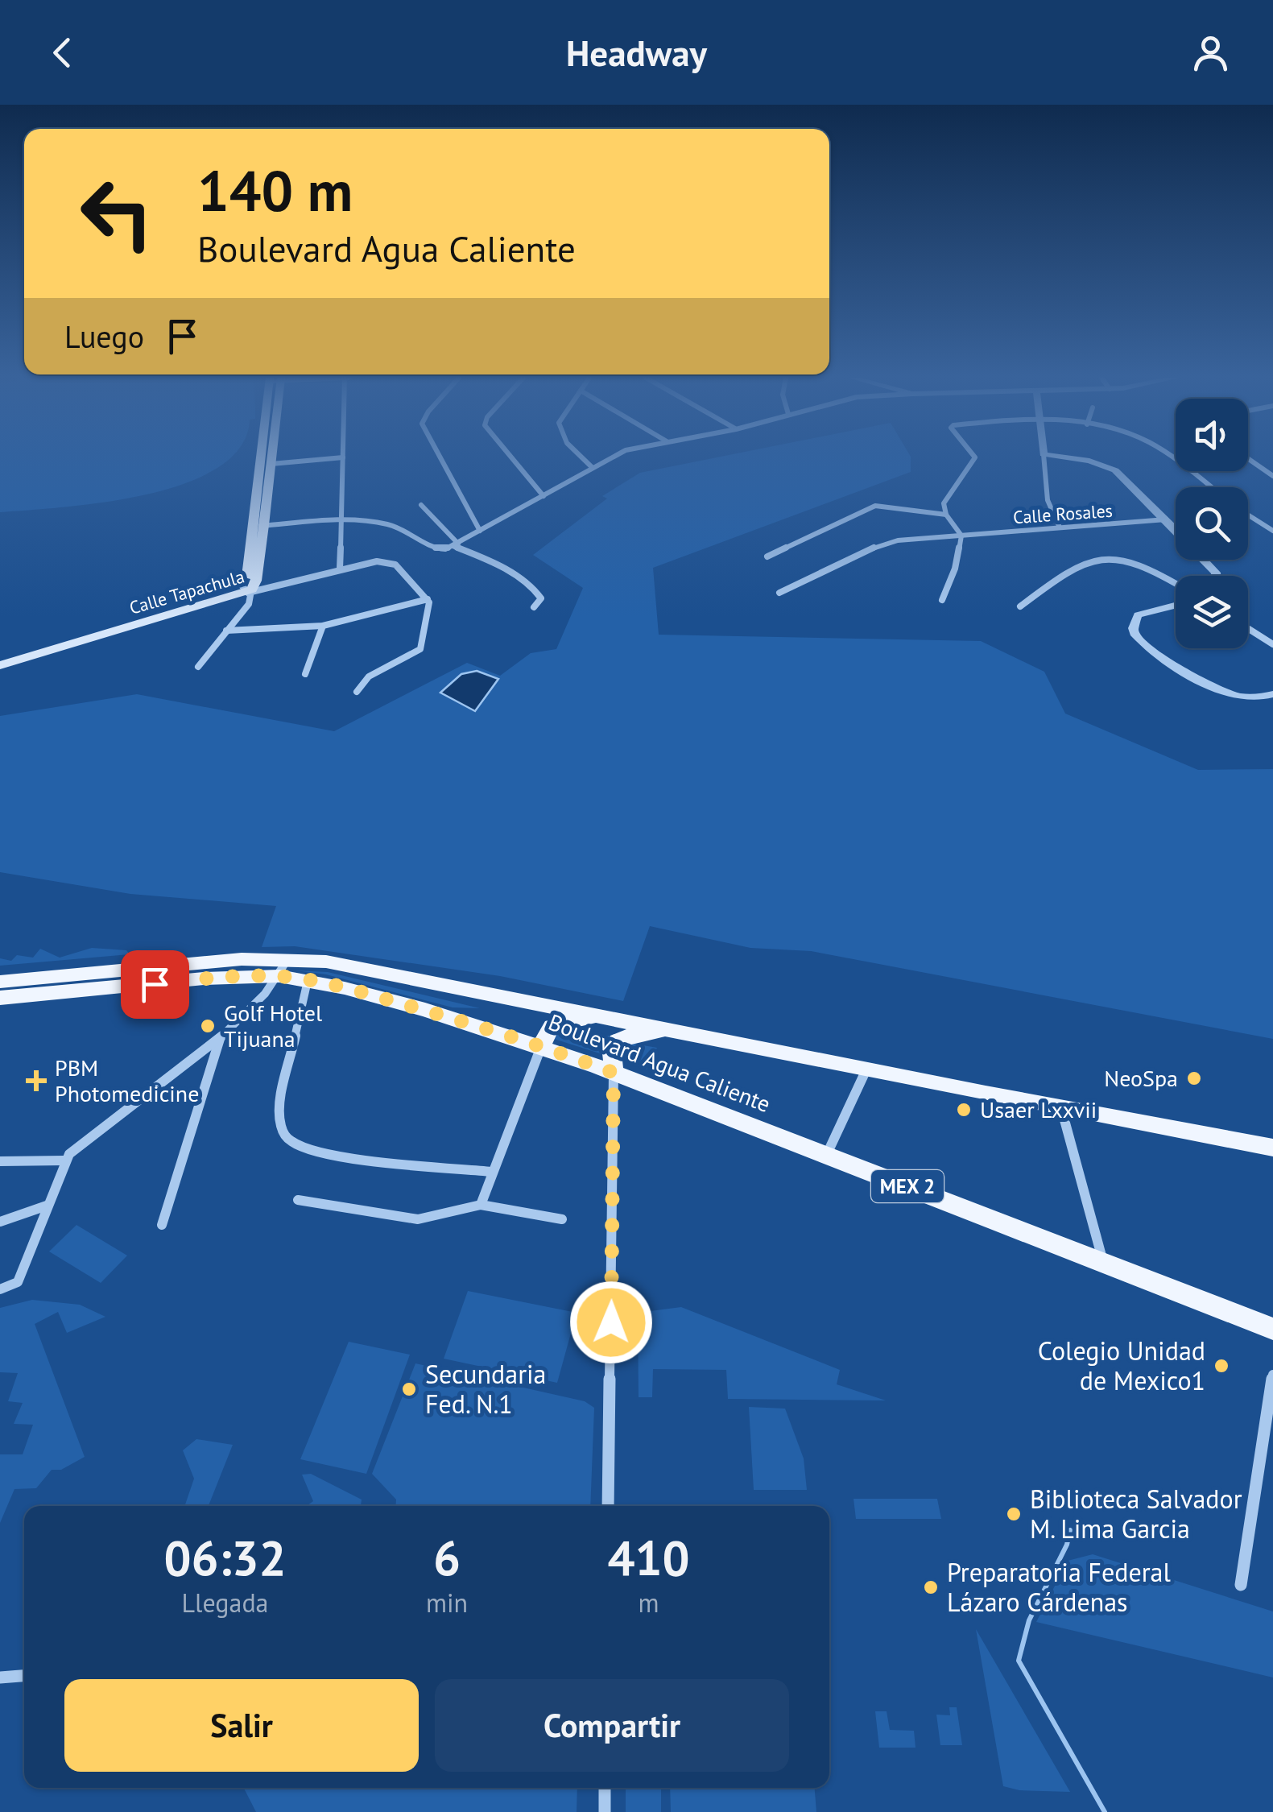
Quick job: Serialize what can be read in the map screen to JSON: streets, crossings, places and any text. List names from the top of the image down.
{
  "streets": {
    "main road": ["Calle Tapachula", "Boulevard Agua Caliente", "MEX 2"],
    "street": ["Calle Rosales"]
  },
  "places": {
    "other": [
      "Golf Hotel Tijuana",
      "NeoSpa",
      "Usaer Lxxvii",
      "Colegio Unidad de Mexico1",
      "Secundaria Fed. N.1",
      "Biblioteca Salvador M. Lima Garcia",
      "Preparatoria Federal Lázaro Cárdenas"
    ],
    "health": ["PBM Photomedicine"]
  },
  "page": {
    "header": "Headway",
    "turn": ["140 m", "Boulevard Agua Caliente"],
    "then": "Luego",
    "eta": [
      "06:32",
      "Llegada",
      "6",
      "min",
      "410",
      "m"
    ],
    "buttons": ["Salir", "Compartir"]
  }
}
